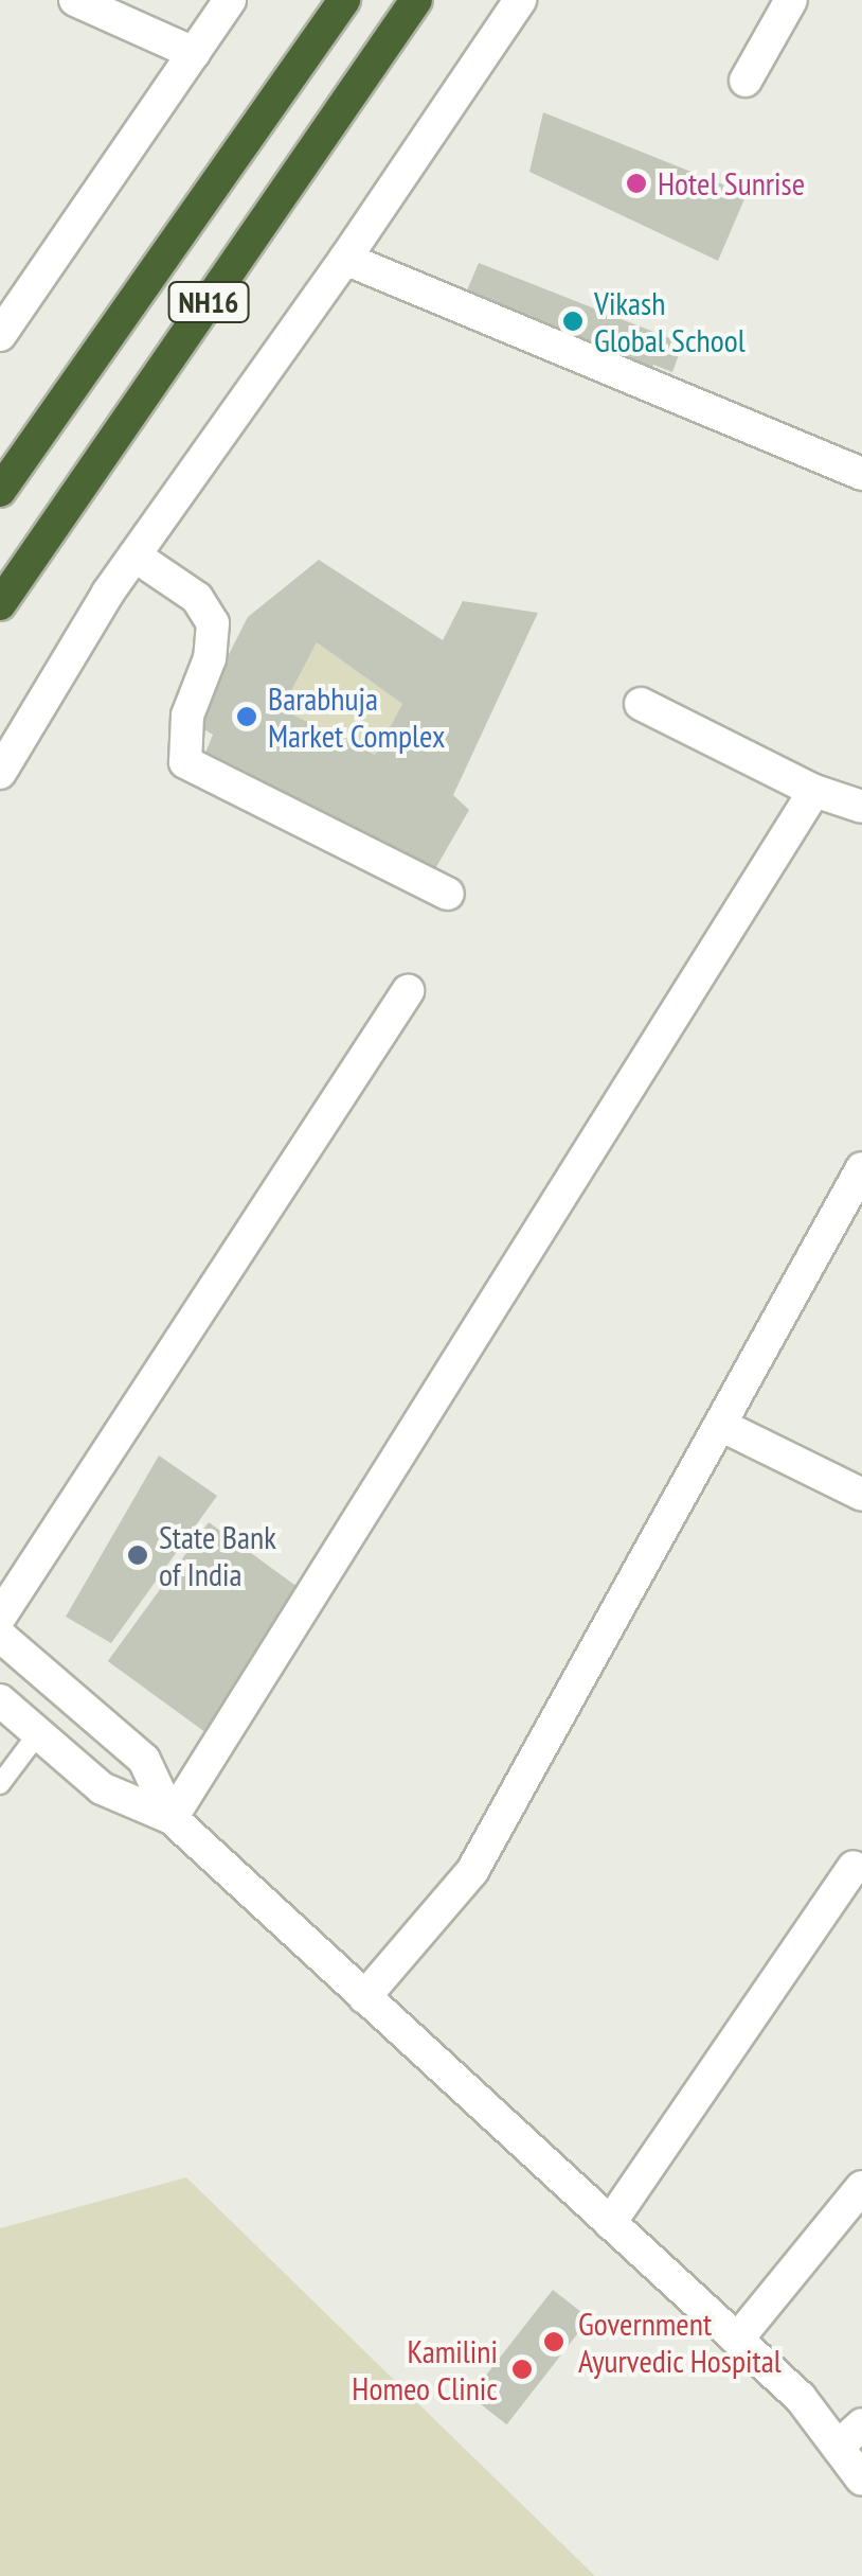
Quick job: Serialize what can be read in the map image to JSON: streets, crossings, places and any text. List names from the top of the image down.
{
  "streets": {
    "highway": ["NH16"]
  },
  "places": [
    "Hotel Sunrise",
    "Vikash Global School",
    "Barabhuja Market Complex",
    "State Bank of India",
    "Government Ayurvedic Hospital",
    "Kamilini Homeo Clinic"
  ]
}
